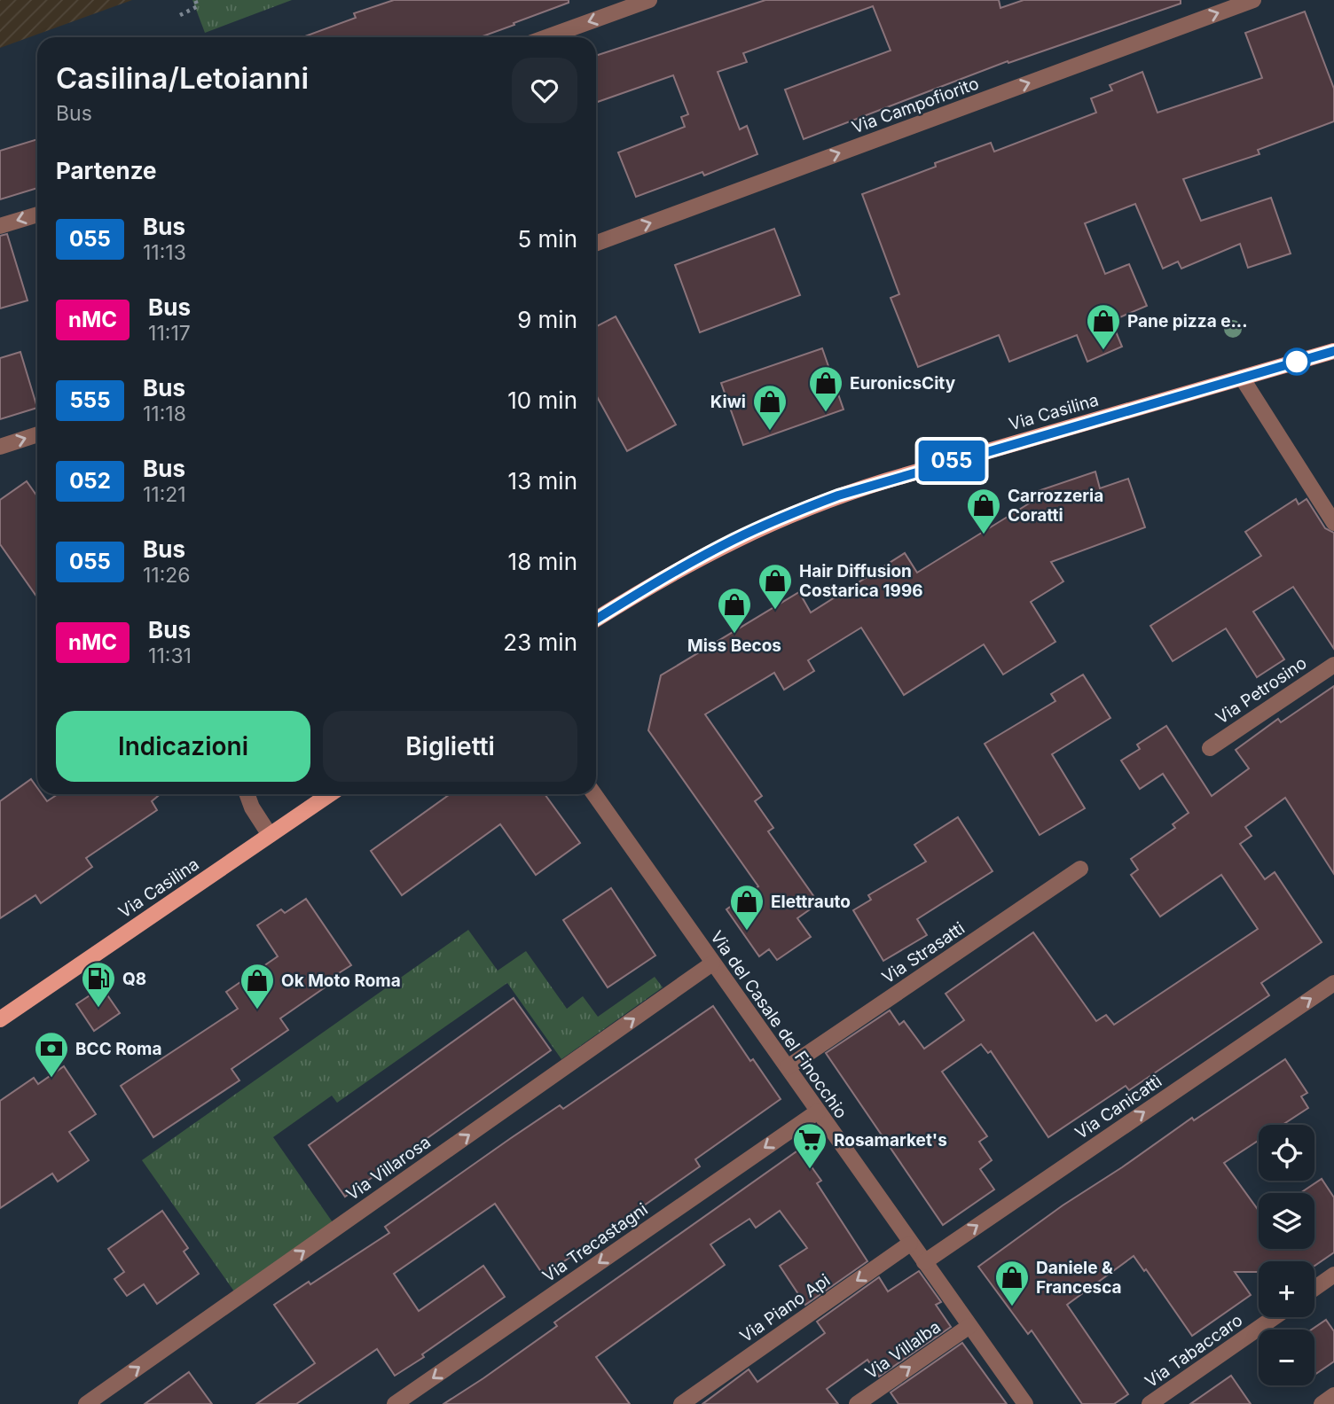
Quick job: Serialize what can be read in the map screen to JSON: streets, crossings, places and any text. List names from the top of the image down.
{
  "streets": {
    "main road": ["Via Casilina"],
    "street": [
      "Via Campofiorito",
      "Via Petrosino",
      "Via Strasatti",
      "Via del Casale del Finocchio",
      "Via Canicattì",
      "Via Villarosa",
      "Via Trecastagni",
      "Via Piano Api",
      "Via Villalba",
      "Via Tabaccaro"
    ]
  },
  "crossings": [
    ["Via Strasatti", "Via del Casale del Finocchio"],
    ["Via del Casale del Finocchio", "Via Canicattì"],
    ["Via del Casale del Finocchio", "Via Villarosa"],
    ["Via del Casale del Finocchio", "Via Trecastagni"],
    ["Via del Casale del Finocchio", "Via Piano Api"],
    ["Via del Casale del Finocchio", "Via Villalba"]
  ],
  "one_way": [
    "Via Campofiorito",
    "Via Canicattì",
    "Via Villarosa",
    "Via Trecastagni",
    "Via Piano Api",
    "Via Villalba"
  ],
  "places": {
    "shop": [
      "Pane pizza e...",
      "EuronicsCity",
      "Kiwi",
      "Carrozzeria Coratti",
      "Hair Diffusion Costarica 1996",
      "Miss Becos",
      "Elettrauto",
      "Ok Moto Roma",
      "Daniele & Francesca"
    ],
    "fuel station": ["Q8"],
    "bank": ["BCC Roma"],
    "supermarket": ["Rosamarket's"]
  },
  "lines": ["bus line 055"],
  "page": {
    "on_map": "055",
    "heading": [
      ["Casilina/Letoianni", "Bus"],
      "Partenze"
    ],
    "list": [
      {
        "mark": "055",
        "name": "Bus",
        "note": "11:13",
        "value": "5 min"
      },
      {
        "mark": "nMC",
        "name": "Bus",
        "note": "11:17",
        "value": "9 min"
      },
      {
        "mark": "555",
        "name": "Bus",
        "note": "11:18",
        "value": "10 min"
      },
      {
        "mark": "052",
        "name": "Bus",
        "note": "11:21",
        "value": "13 min"
      },
      {
        "mark": "055",
        "name": "Bus",
        "note": "11:26",
        "value": "18 min"
      },
      {
        "mark": "nMC",
        "name": "Bus",
        "note": "11:31",
        "value": "23 min"
      }
    ],
    "buttons": ["Indicazioni", "Biglietti"],
    "map_buttons": ["+", "−"]
  }
}
